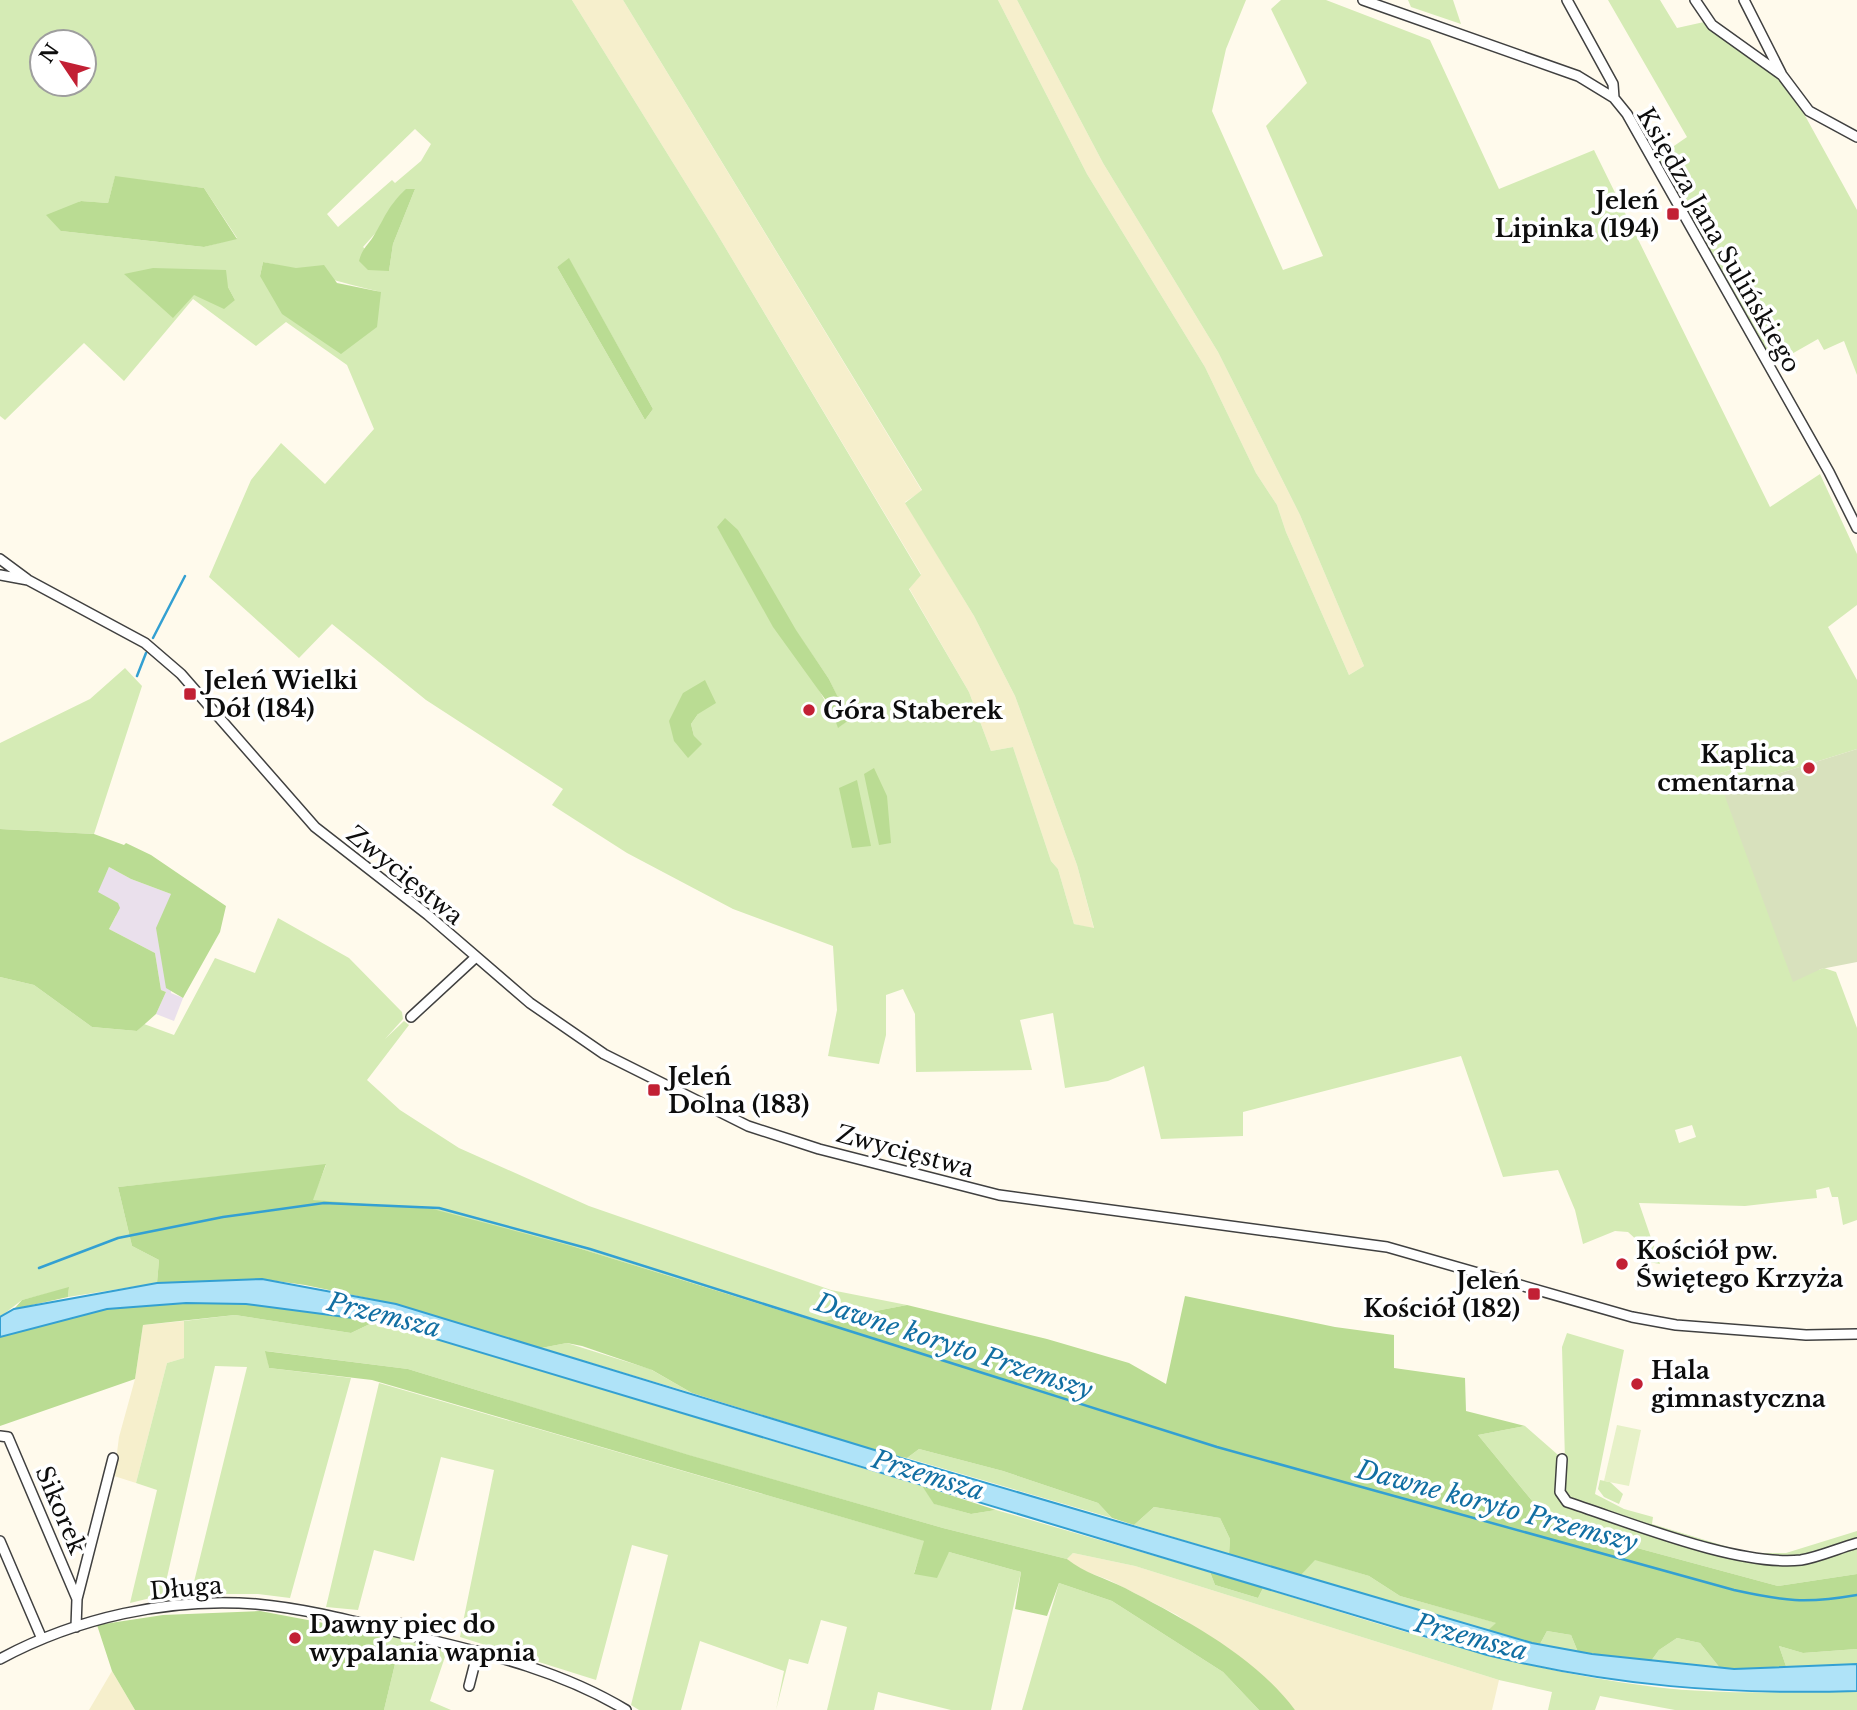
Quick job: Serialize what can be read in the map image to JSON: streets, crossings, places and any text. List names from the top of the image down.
{
  "streets": {
    "street": [
      "Księdza Jana Sulińskiego",
      "Zwycięstwa",
      "Sikorek",
      "Długa"
    ]
  },
  "water": ["Przemsza", "Dawne koryto Przemszy"],
  "places": {
    "transit": [
      "Jeleń Lipinka (194)",
      "Jeleń Wielki Dół (184)",
      "Jeleń Dolna (183)",
      "Jeleń Kościół (182)"
    ],
    "other": [
      "Góra Staberek",
      "Kaplica cmentarna",
      "Kościół pw. Świętego Krzyża",
      "Hala gimnastyczna",
      "Dawny piec do wypalania wapnia"
    ]
  },
  "north": "top left"
}
